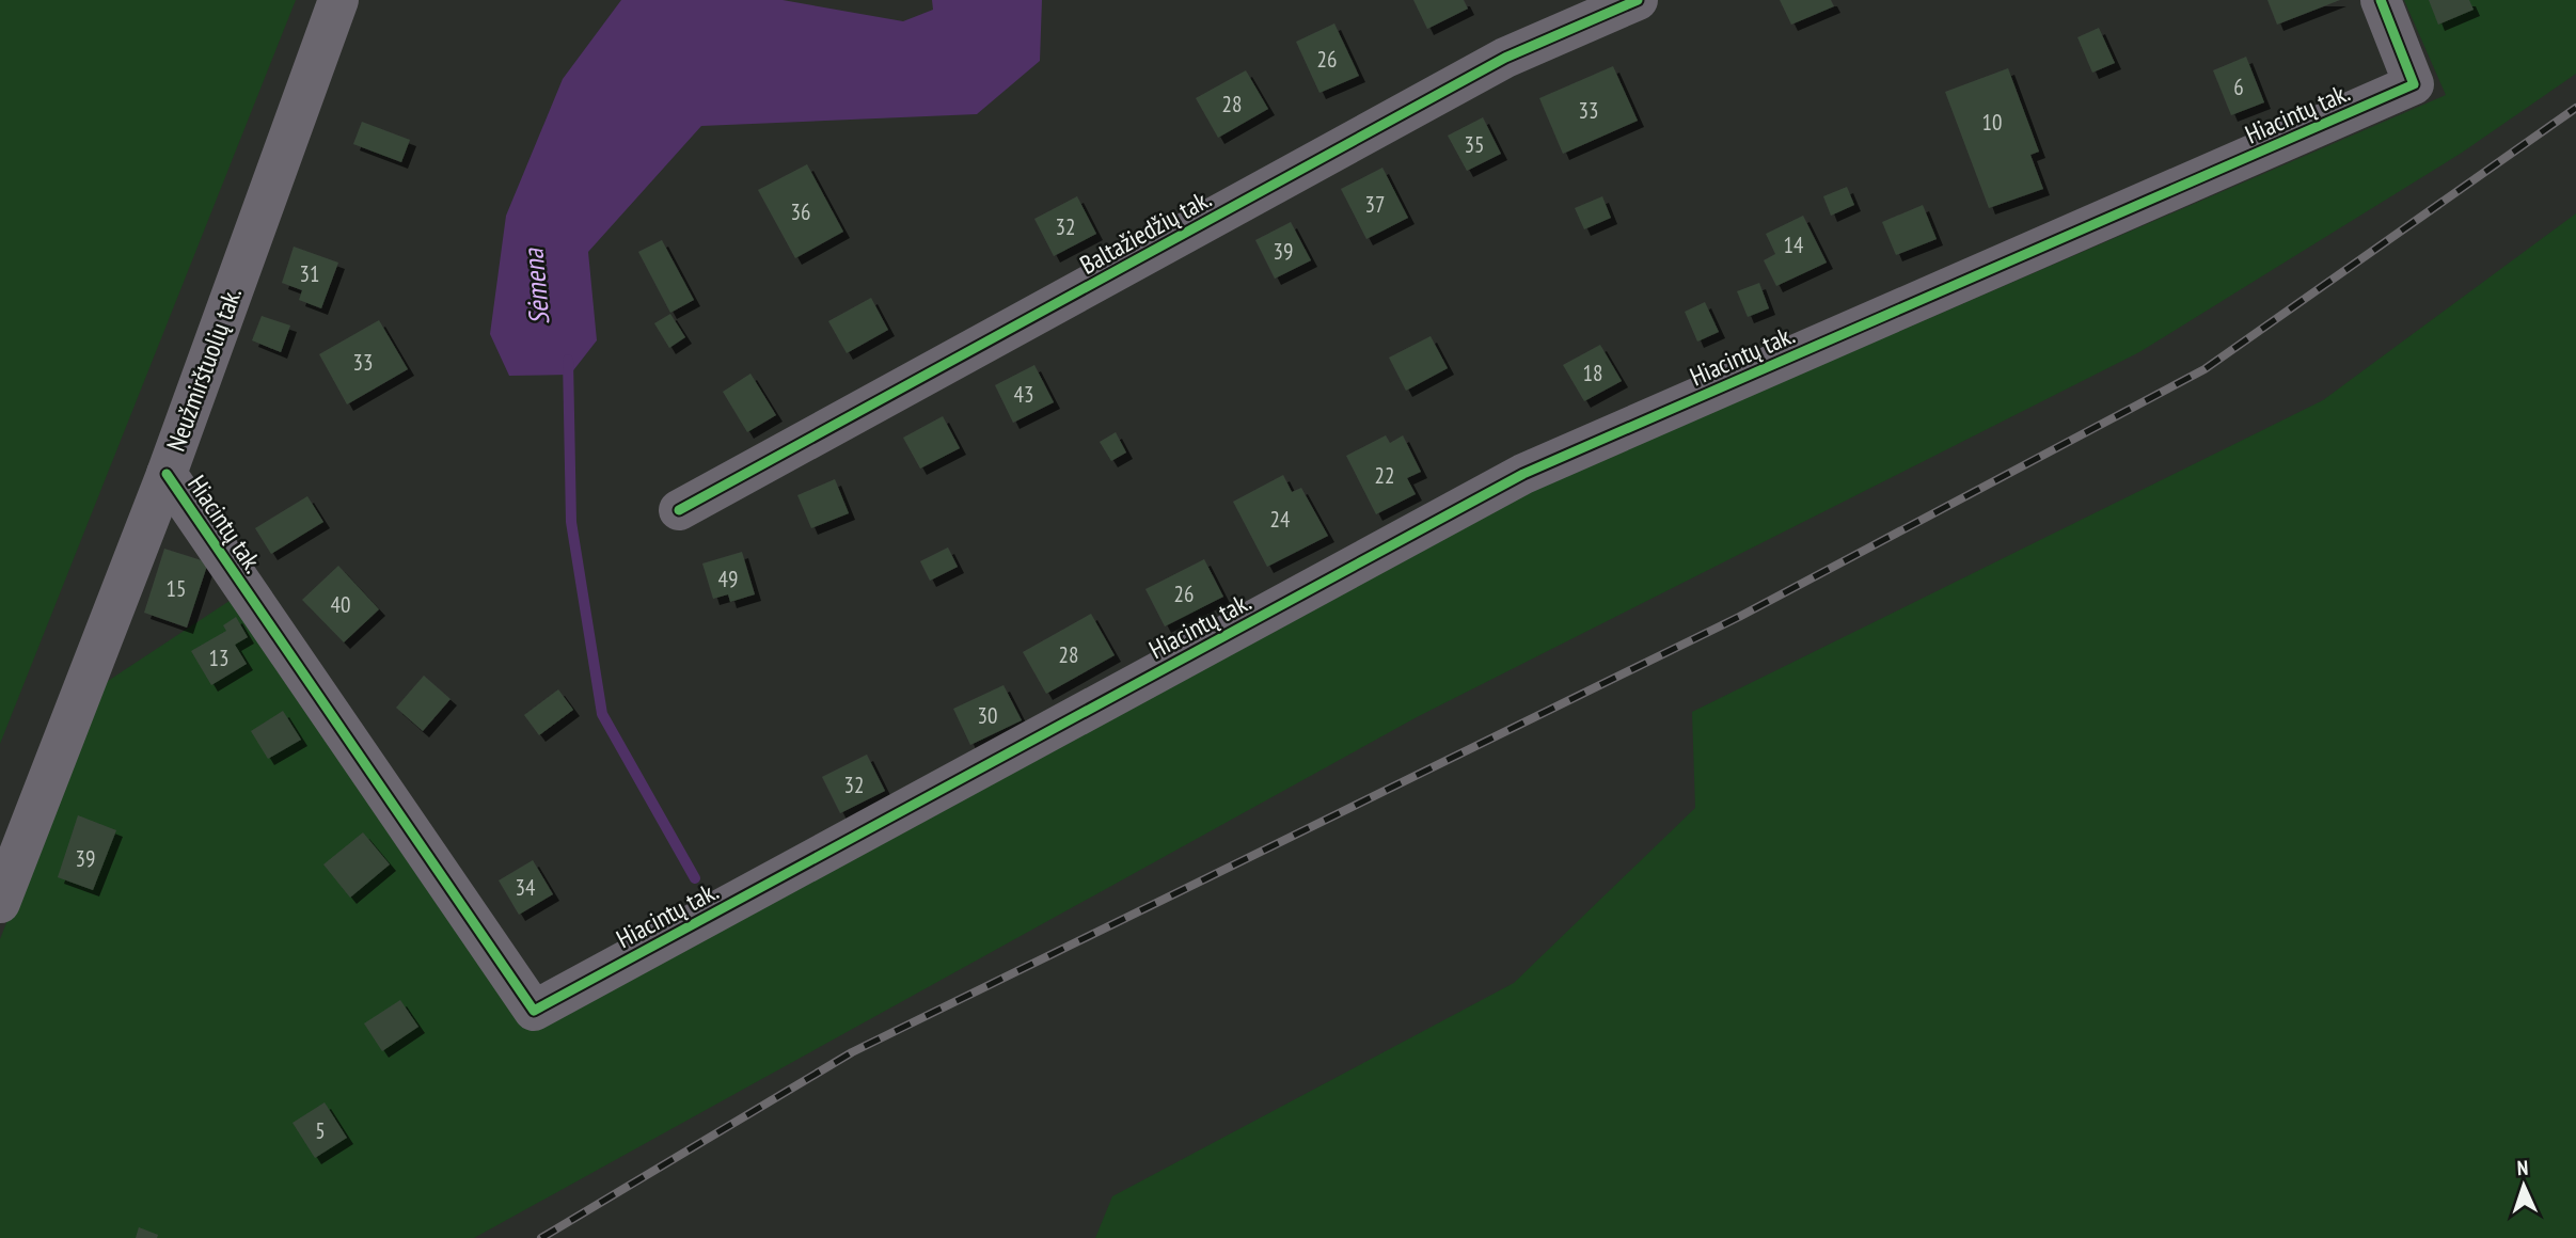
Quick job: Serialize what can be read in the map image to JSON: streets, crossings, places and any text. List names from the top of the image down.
{
  "streets": {
    "street": ["Hiacintų tak.", "Baltažiedžių tak.", "Neužmirštuolių tak."]
  },
  "crossings": [
    ["Hiacintų tak.", "Neužmirštuolių tak."]
  ],
  "water": ["Sėmena"],
  "house_numbers": [
    "26",
    "6",
    "28",
    "33",
    "10",
    "35",
    "37",
    "36",
    "32",
    "14",
    "39",
    "31",
    "33",
    "18",
    "43",
    "22",
    "24",
    "49",
    "15",
    "26",
    "40",
    "28",
    "13",
    "30",
    "32",
    "39",
    "34",
    "5"
  ],
  "north": "top"
}
